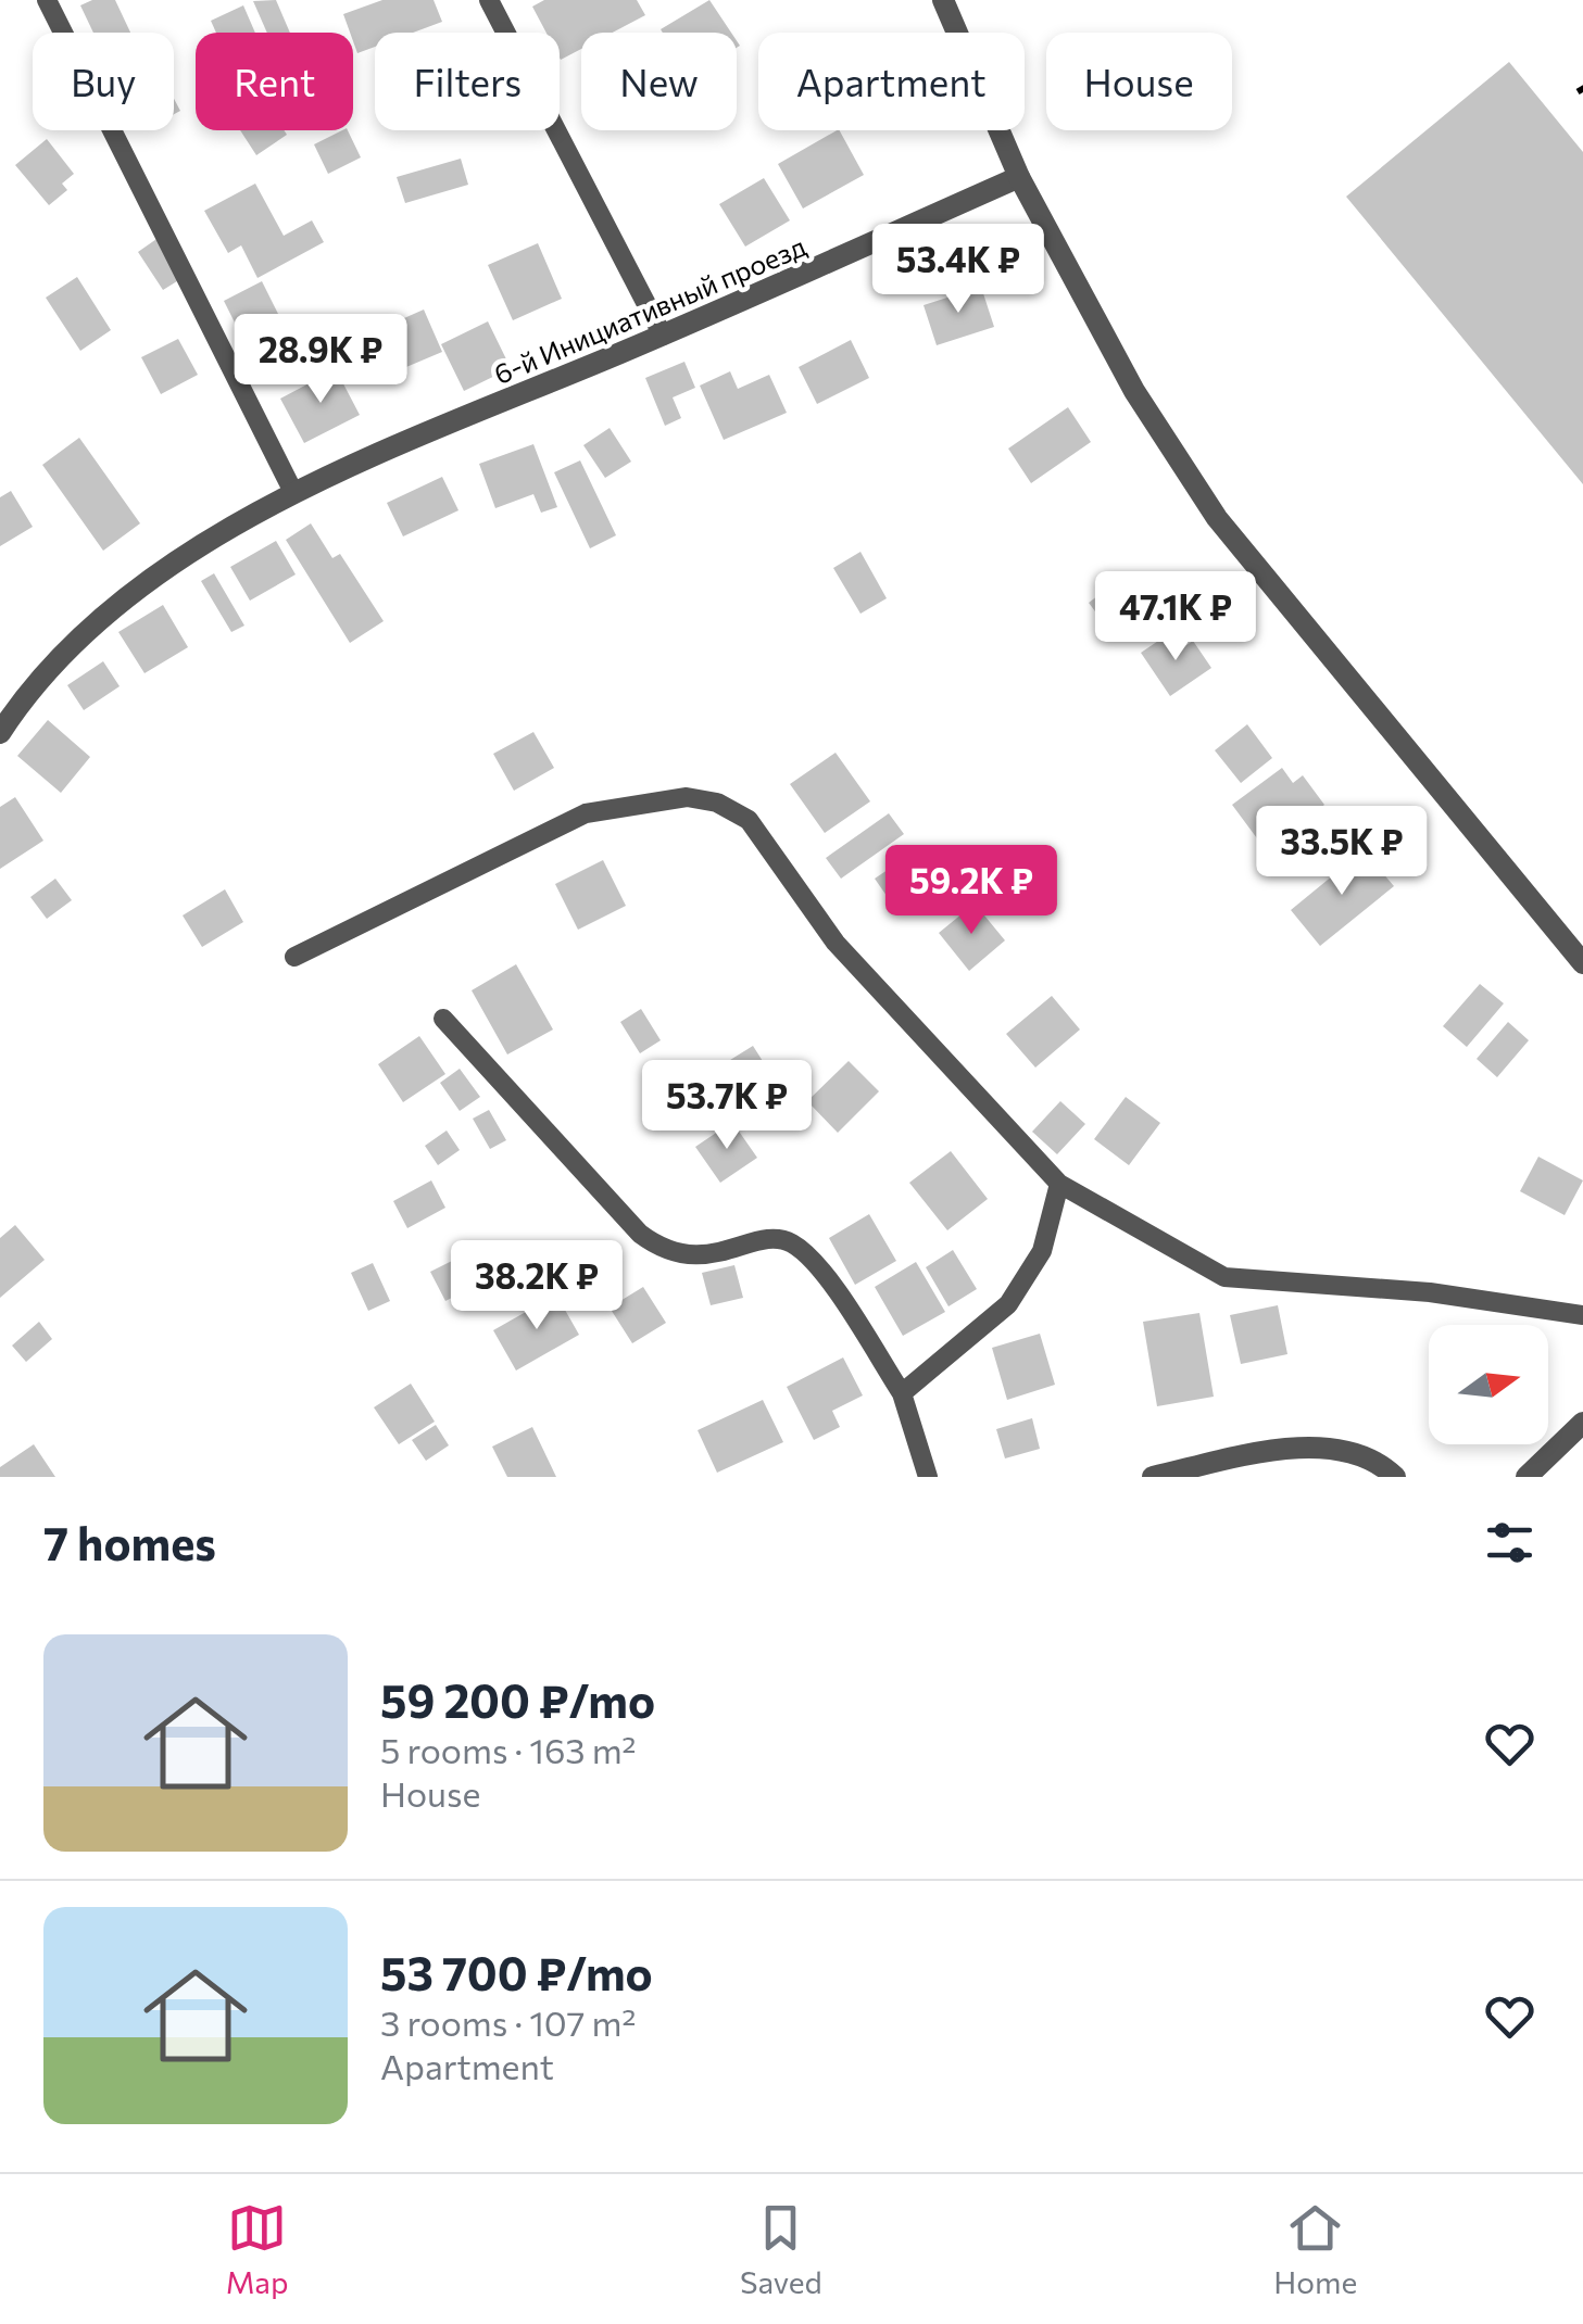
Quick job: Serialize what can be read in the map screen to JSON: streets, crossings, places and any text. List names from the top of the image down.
{
  "streets": {
    "street": ["6-й Инициативный проезд"]
  },
  "north": "right",
  "page": {
    "chip": [
      "Buy",
      "Rent",
      "Filters",
      "New",
      "Apartment",
      "House"
    ],
    "price": [
      "53.4K ₽",
      "28.9K ₽",
      "47.1K ₽",
      "33.5K ₽",
      "59.2K ₽",
      "53.7K ₽",
      "38.2K ₽"
    ],
    "heading": "7 homes",
    "list": [
      {
        "name": "59 200 ₽/mo",
        "note": "5 rooms · 163 m² · House"
      },
      {
        "name": "53 700 ₽/mo",
        "note": "3 rooms · 107 m² · Apartment"
      }
    ],
    "tabs": ["Map", "Saved", "Home"]
  }
}
